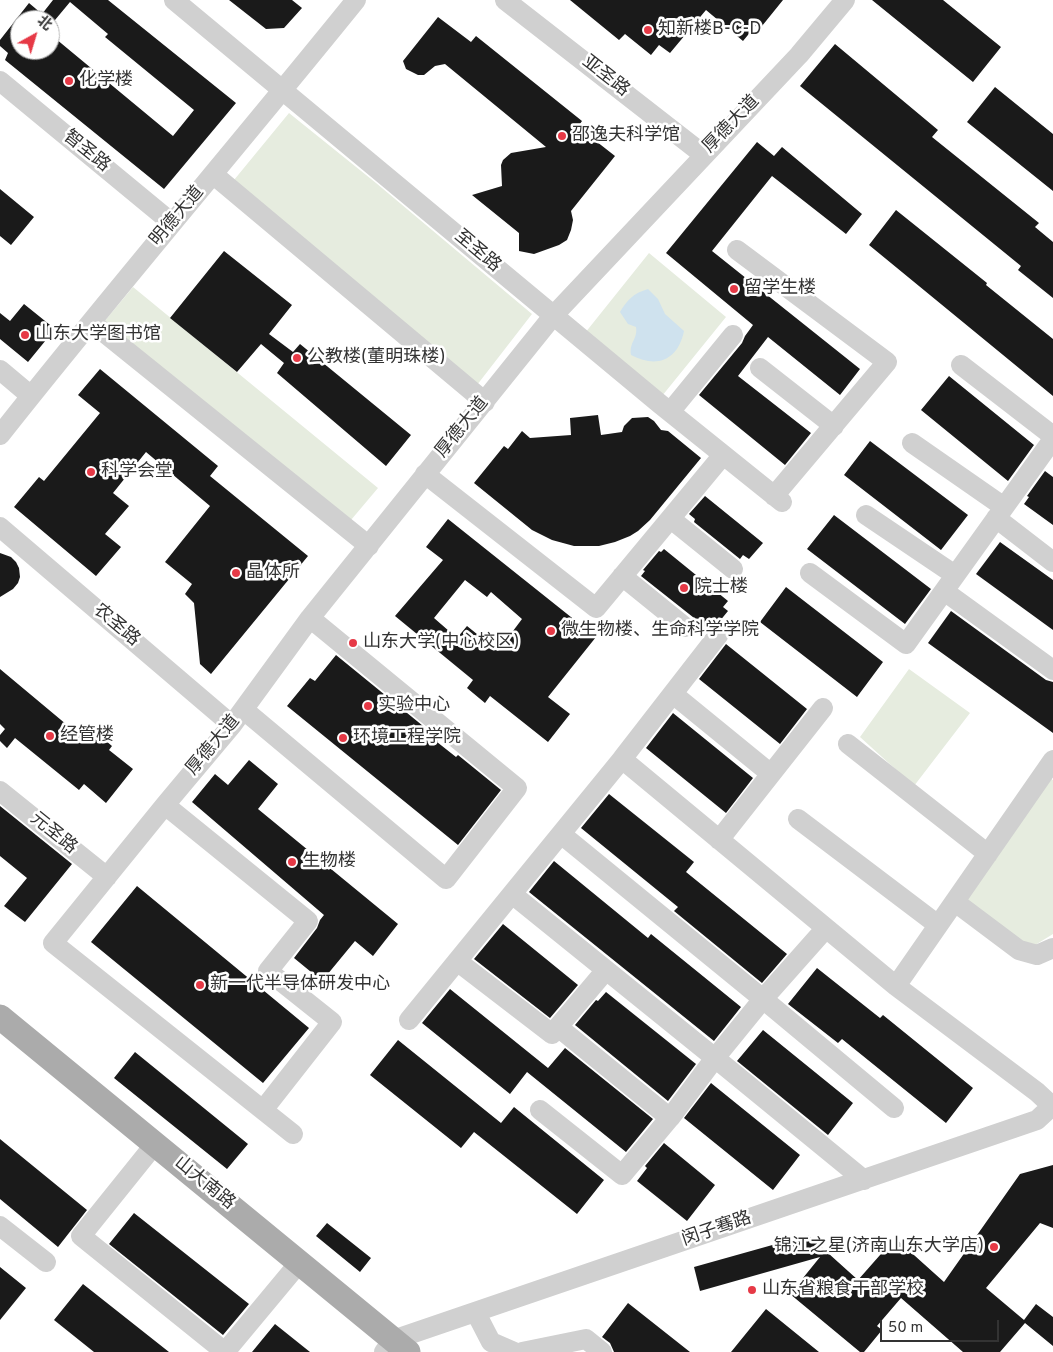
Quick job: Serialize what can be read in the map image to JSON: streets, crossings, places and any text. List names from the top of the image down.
{
  "streets": {
    "main road": ["山大南路"],
    "street": [
      "亚圣路",
      "厚德大道",
      "智圣路",
      "明德大道",
      "至圣路",
      "农圣路",
      "元圣路",
      "闵子骞路"
    ]
  },
  "crossings": [
    ["亚圣路", "厚德大道"],
    ["厚德大道", "至圣路"],
    ["厚德大道", "农圣路"],
    ["厚德大道", "元圣路"],
    ["智圣路", "明德大道"],
    ["明德大道", "至圣路"],
    ["山大南路", "闵子骞路"]
  ],
  "places": [
    "知新楼B-C-D",
    "化学楼",
    "邵逸夫科学馆",
    "留学生楼",
    "山东大学图书馆",
    "公教楼(董明珠楼)",
    "科学会堂",
    "晶体所",
    "院士楼",
    "微生物楼、生命科学学院",
    "山东大学(中心校区)",
    "实验中心",
    "经管楼",
    "环境工程学院",
    "生物楼",
    "新一代半导体研发中心",
    "锦江之星(济南山东大学店)",
    "山东省粮食干部学校"
  ],
  "scale_bar": "50 m",
  "north": "top right"
}
